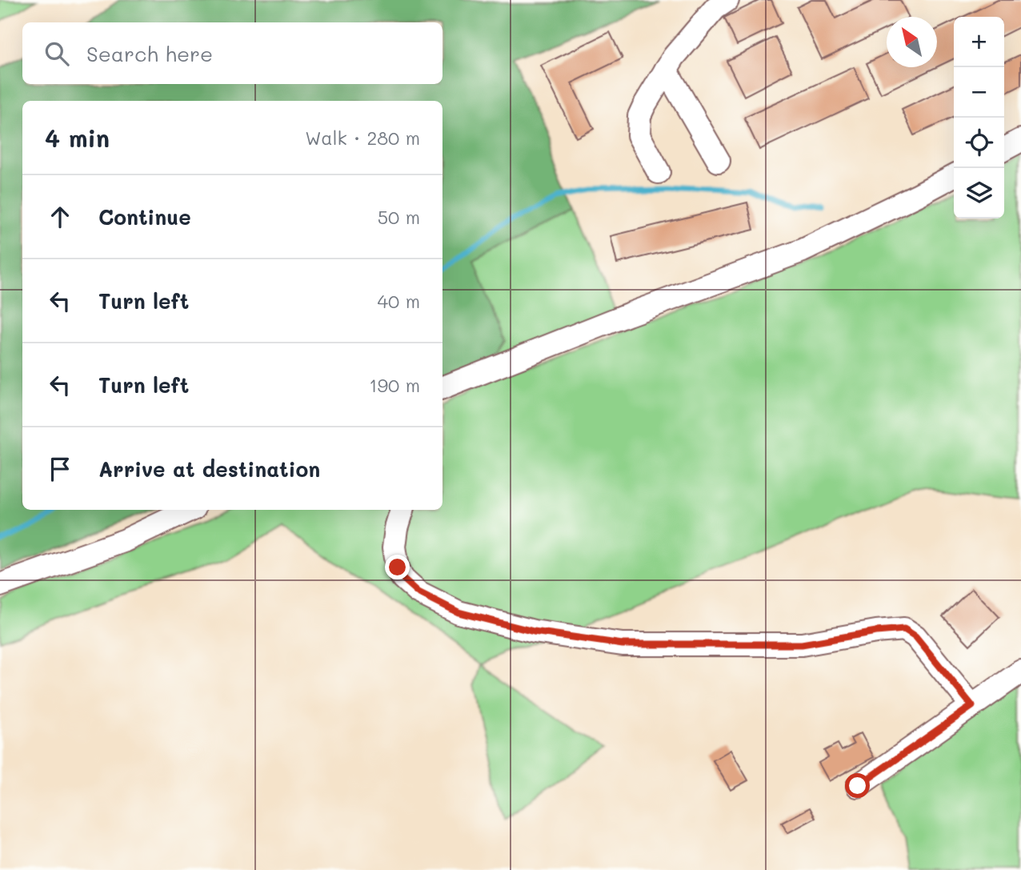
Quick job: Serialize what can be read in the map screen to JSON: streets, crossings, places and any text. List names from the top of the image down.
{
  "north": "top left",
  "page": {
    "map_buttons": ["+", "−"],
    "search": "Search here",
    "heading": ["4 min", "Walk · 280 m"],
    "list": [
      ["Continue", "50 m"],
      ["Turn left", "40 m"],
      ["Turn left", "190 m"],
      "Arrive at destination"
    ]
  }
}
